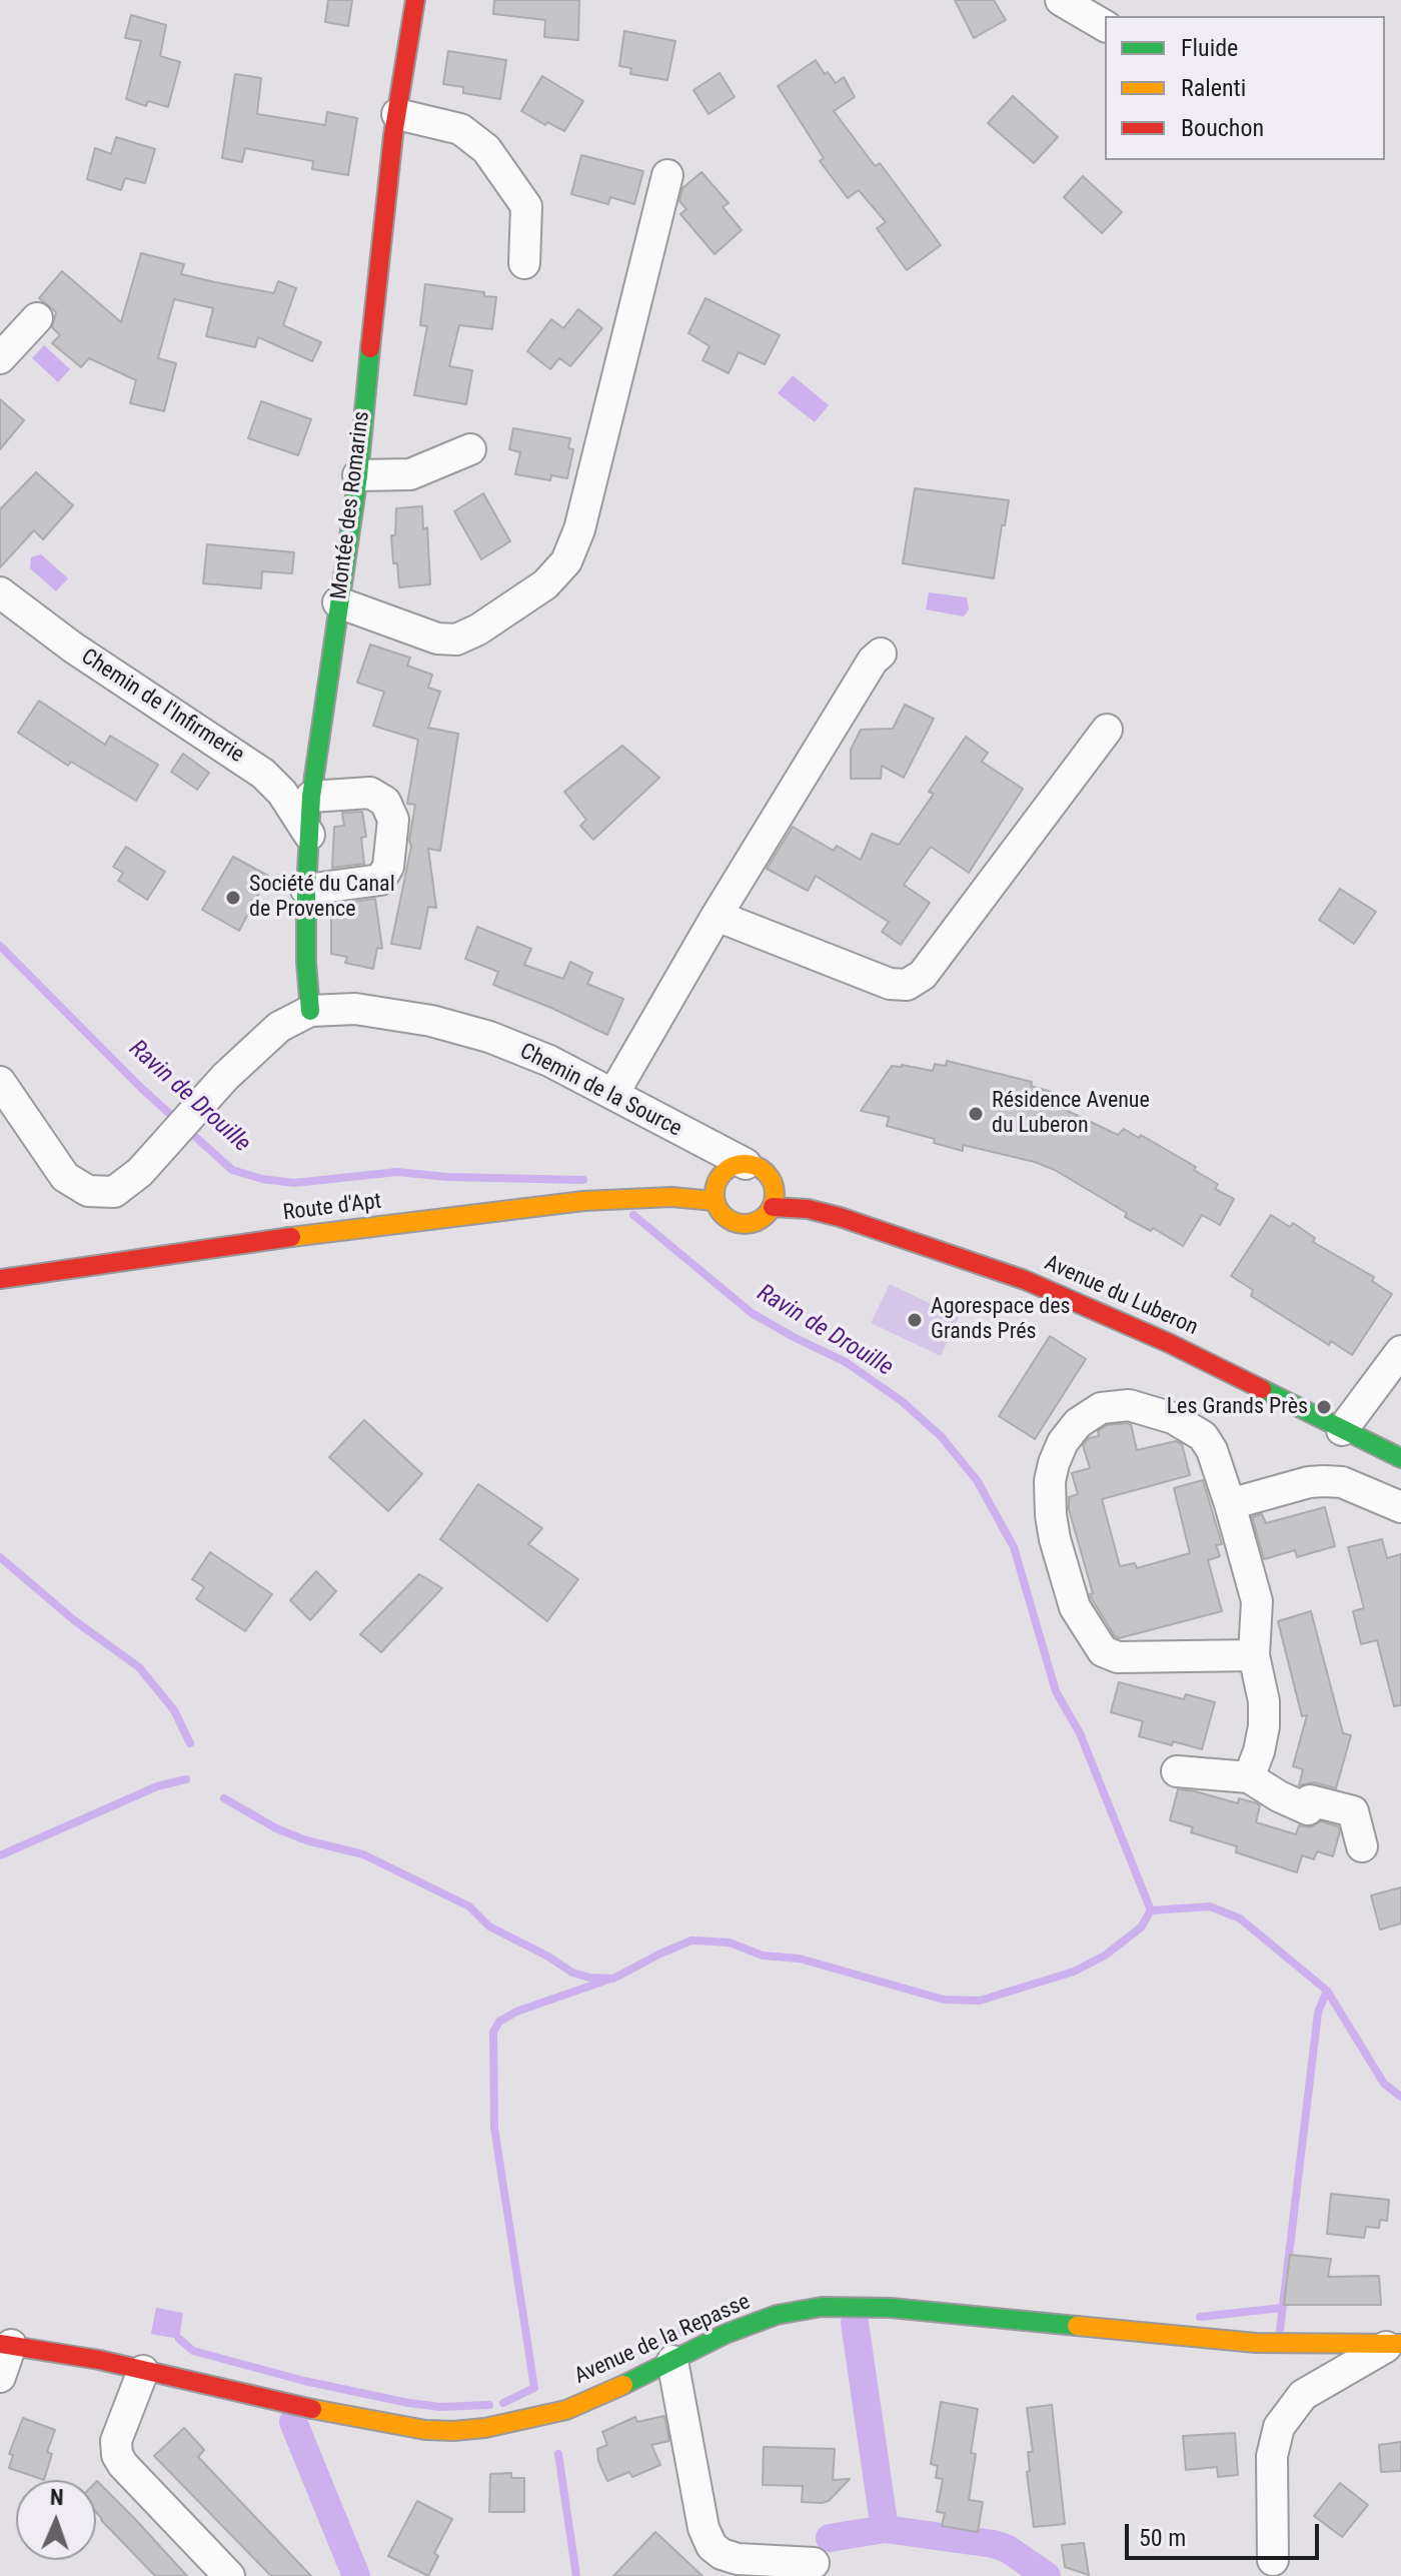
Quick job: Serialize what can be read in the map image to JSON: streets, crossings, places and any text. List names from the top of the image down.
{
  "streets": {
    "street": [
      "Montée des Romarins",
      "Chemin de l'Infirmerie",
      "Chemin de la Source",
      "Route d'Apt",
      "Avenue du Luberon",
      "Avenue de la Repasse"
    ]
  },
  "crossings": [
    ["Montée des Romarins", "Chemin de l'Infirmerie"],
    ["Montée des Romarins", "Chemin de la Source"],
    ["Chemin de la Source", "Route d'Apt"],
    ["Chemin de la Source", "Avenue du Luberon"],
    ["Route d'Apt", "Avenue du Luberon"]
  ],
  "water": ["Ravin de Drouille"],
  "places": [
    "Société du Canal de Provence",
    "Résidence Avenue du Luberon",
    "Agorespace des Grands Prés",
    "Les Grands Près"
  ],
  "legend": ["Fluide", "Ralenti", "Bouchon"],
  "scale_bar": "50 m",
  "north": "top"
}
